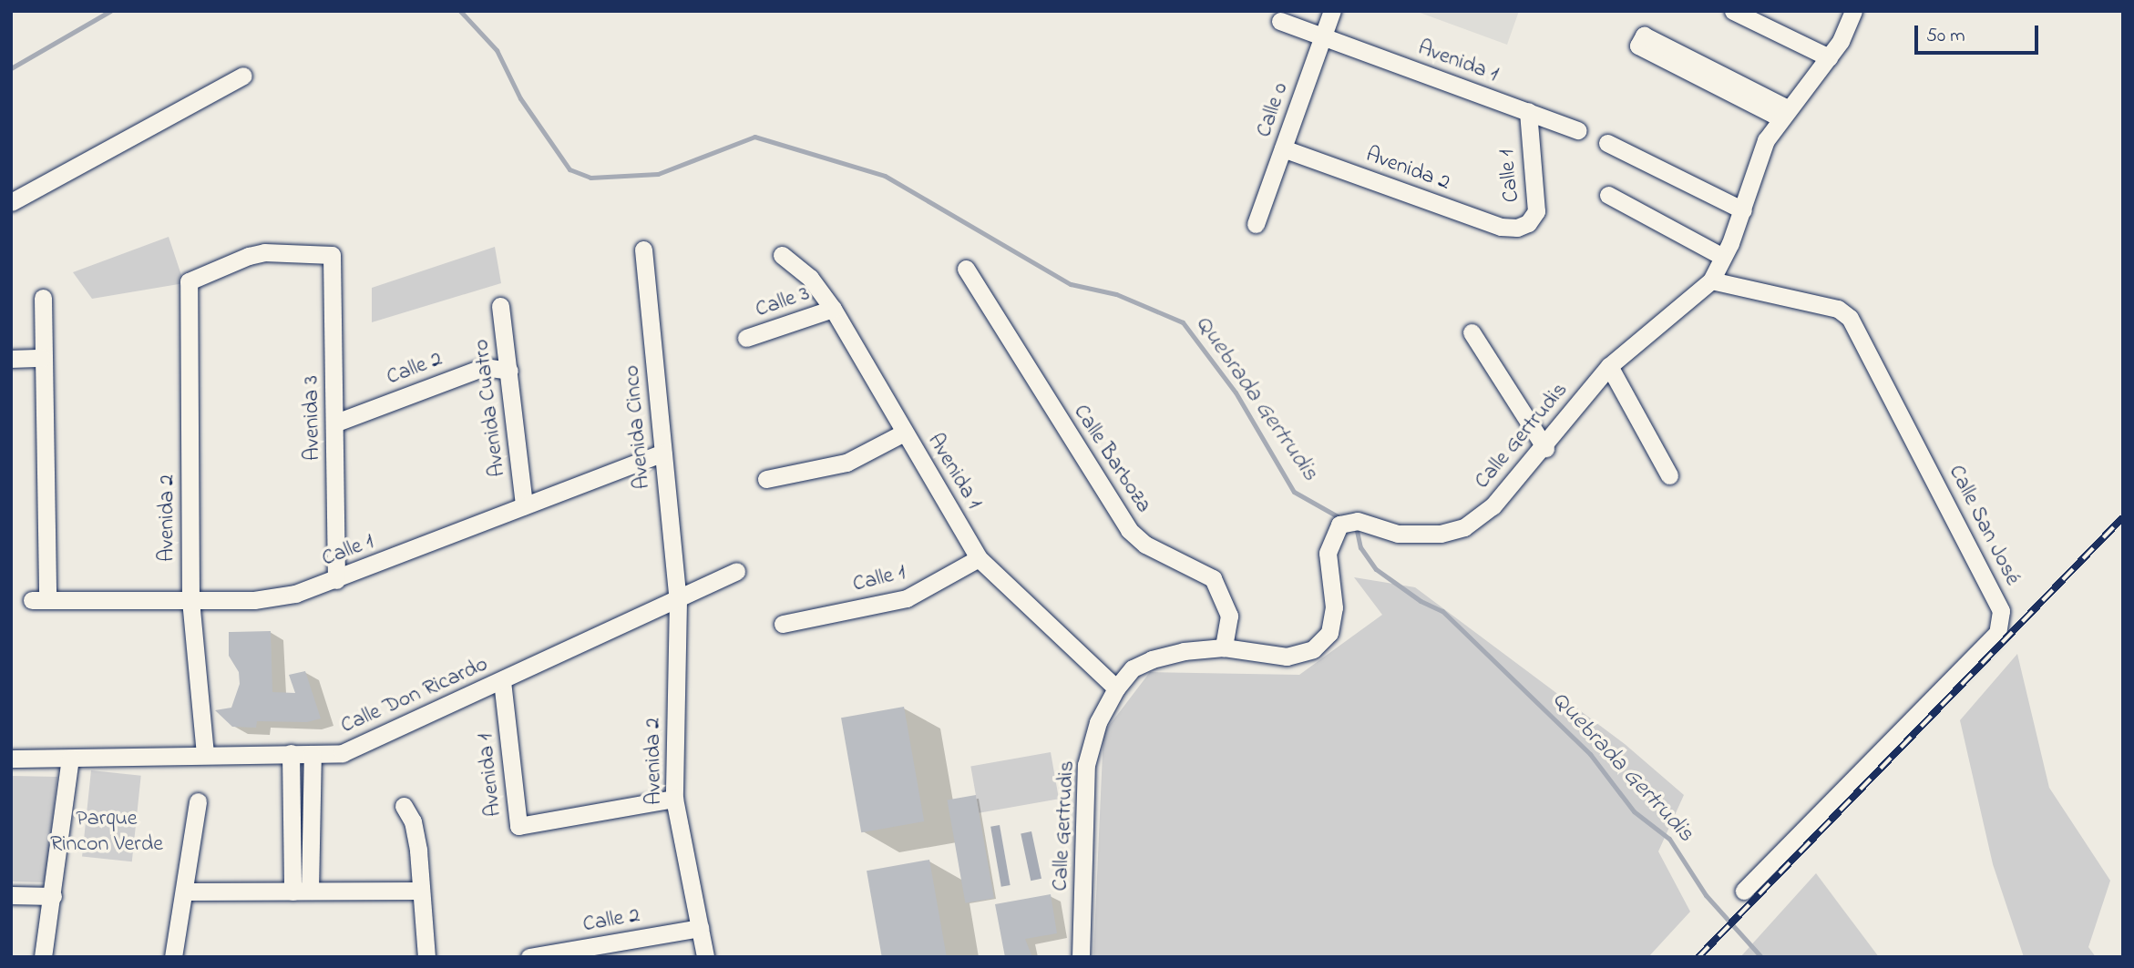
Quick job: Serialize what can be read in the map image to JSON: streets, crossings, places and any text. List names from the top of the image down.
{
  "streets": {
    "street": [
      "Avenida 1",
      "Calle 0",
      "Avenida 2",
      "Calle 1",
      "Calle 3",
      "Calle 2",
      "Avenida Cuatro",
      "Avenida 3",
      "Avenida Cinco",
      "Calle Gertrudis",
      "Calle Barboza",
      "Calle San José",
      "Calle Don Ricardo"
    ]
  },
  "crossings": [
    ["Avenida 1", "Calle 0"],
    ["Avenida 1", "Avenida 2"],
    ["Avenida 1", "Calle 1"],
    ["Avenida 1", "Calle 3"],
    ["Avenida 1", "Calle Gertrudis"],
    ["Avenida 1", "Calle Don Ricardo"],
    ["Calle 0", "Avenida 2"],
    ["Avenida 2", "Calle 1"],
    ["Avenida 2", "Calle 2"],
    ["Avenida 2", "Avenida 3"],
    ["Avenida 2", "Avenida Cinco"],
    ["Avenida 2", "Calle Don Ricardo"],
    ["Calle 1", "Avenida Cuatro"],
    ["Calle 1", "Avenida 3"],
    ["Calle 1", "Avenida Cinco"],
    ["Calle 2", "Avenida Cuatro"],
    ["Calle 2", "Avenida 3"],
    ["Avenida Cinco", "Calle Don Ricardo"],
    ["Calle Gertrudis", "Calle Barboza"],
    ["Calle Gertrudis", "Calle San José"]
  ],
  "water": ["Quebrada Gertrudis"],
  "parks": ["Parque Rincon Verde"],
  "scale_bar": "50 m"
}
